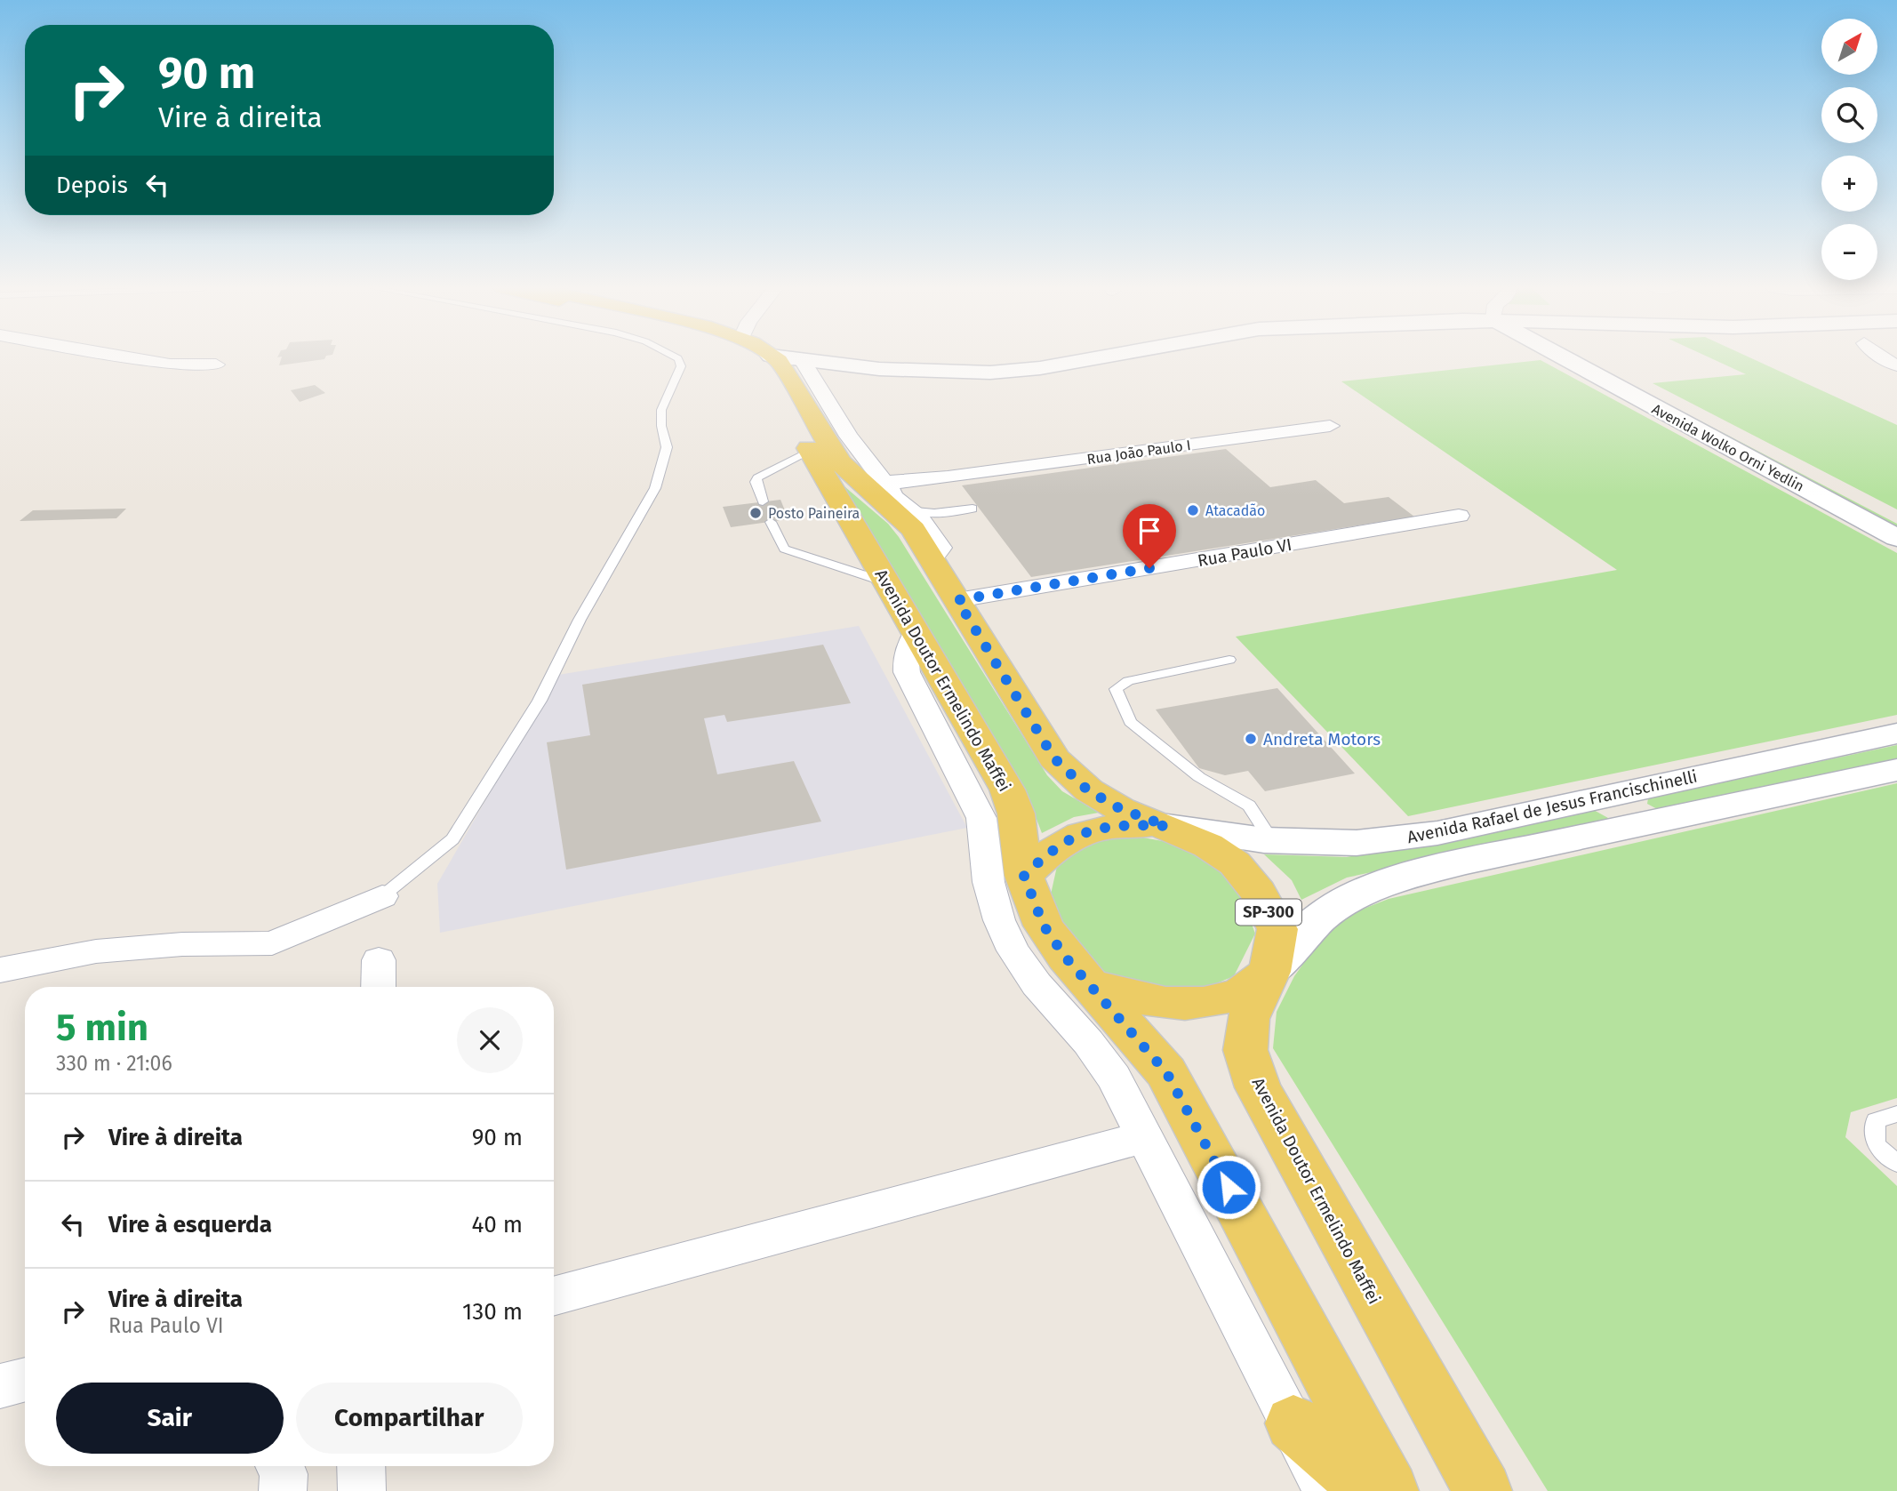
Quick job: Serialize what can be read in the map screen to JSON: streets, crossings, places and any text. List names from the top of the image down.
{
  "streets": {
    "main road": ["Avenida Doutor Ermelindo Maffei", "SP-300"],
    "street": [
      "Avenida Wolko Orni Yedlin",
      "Rua João Paulo I",
      "Rua Paulo VI",
      "Avenida Rafael de Jesus Francischinelli"
    ]
  },
  "crossings": [
    ["Rua João Paulo I", "Avenida Doutor Ermelindo Maffei"],
    ["Rua Paulo VI", "Avenida Doutor Ermelindo Maffei"],
    ["Avenida Doutor Ermelindo Maffei", "Avenida Rafael de Jesus Francischinelli"]
  ],
  "places": ["Atacadão", "Posto Paineira", "Andreta Motors"],
  "north": "top right",
  "page": {
    "map_buttons": ["+", "−"],
    "turn": ["90 m", "Vire à direita"],
    "then": "Depois",
    "heading": ["5 min", "330 m · 21:06"],
    "list": [
      {
        "name": "Vire à direita",
        "value": "90 m"
      },
      {
        "name": "Vire à esquerda",
        "value": "40 m"
      },
      {
        "name": "Vire à direita",
        "note": "Rua Paulo VI",
        "value": "130 m"
      }
    ],
    "buttons": ["Sair", "Compartilhar"]
  }
}
